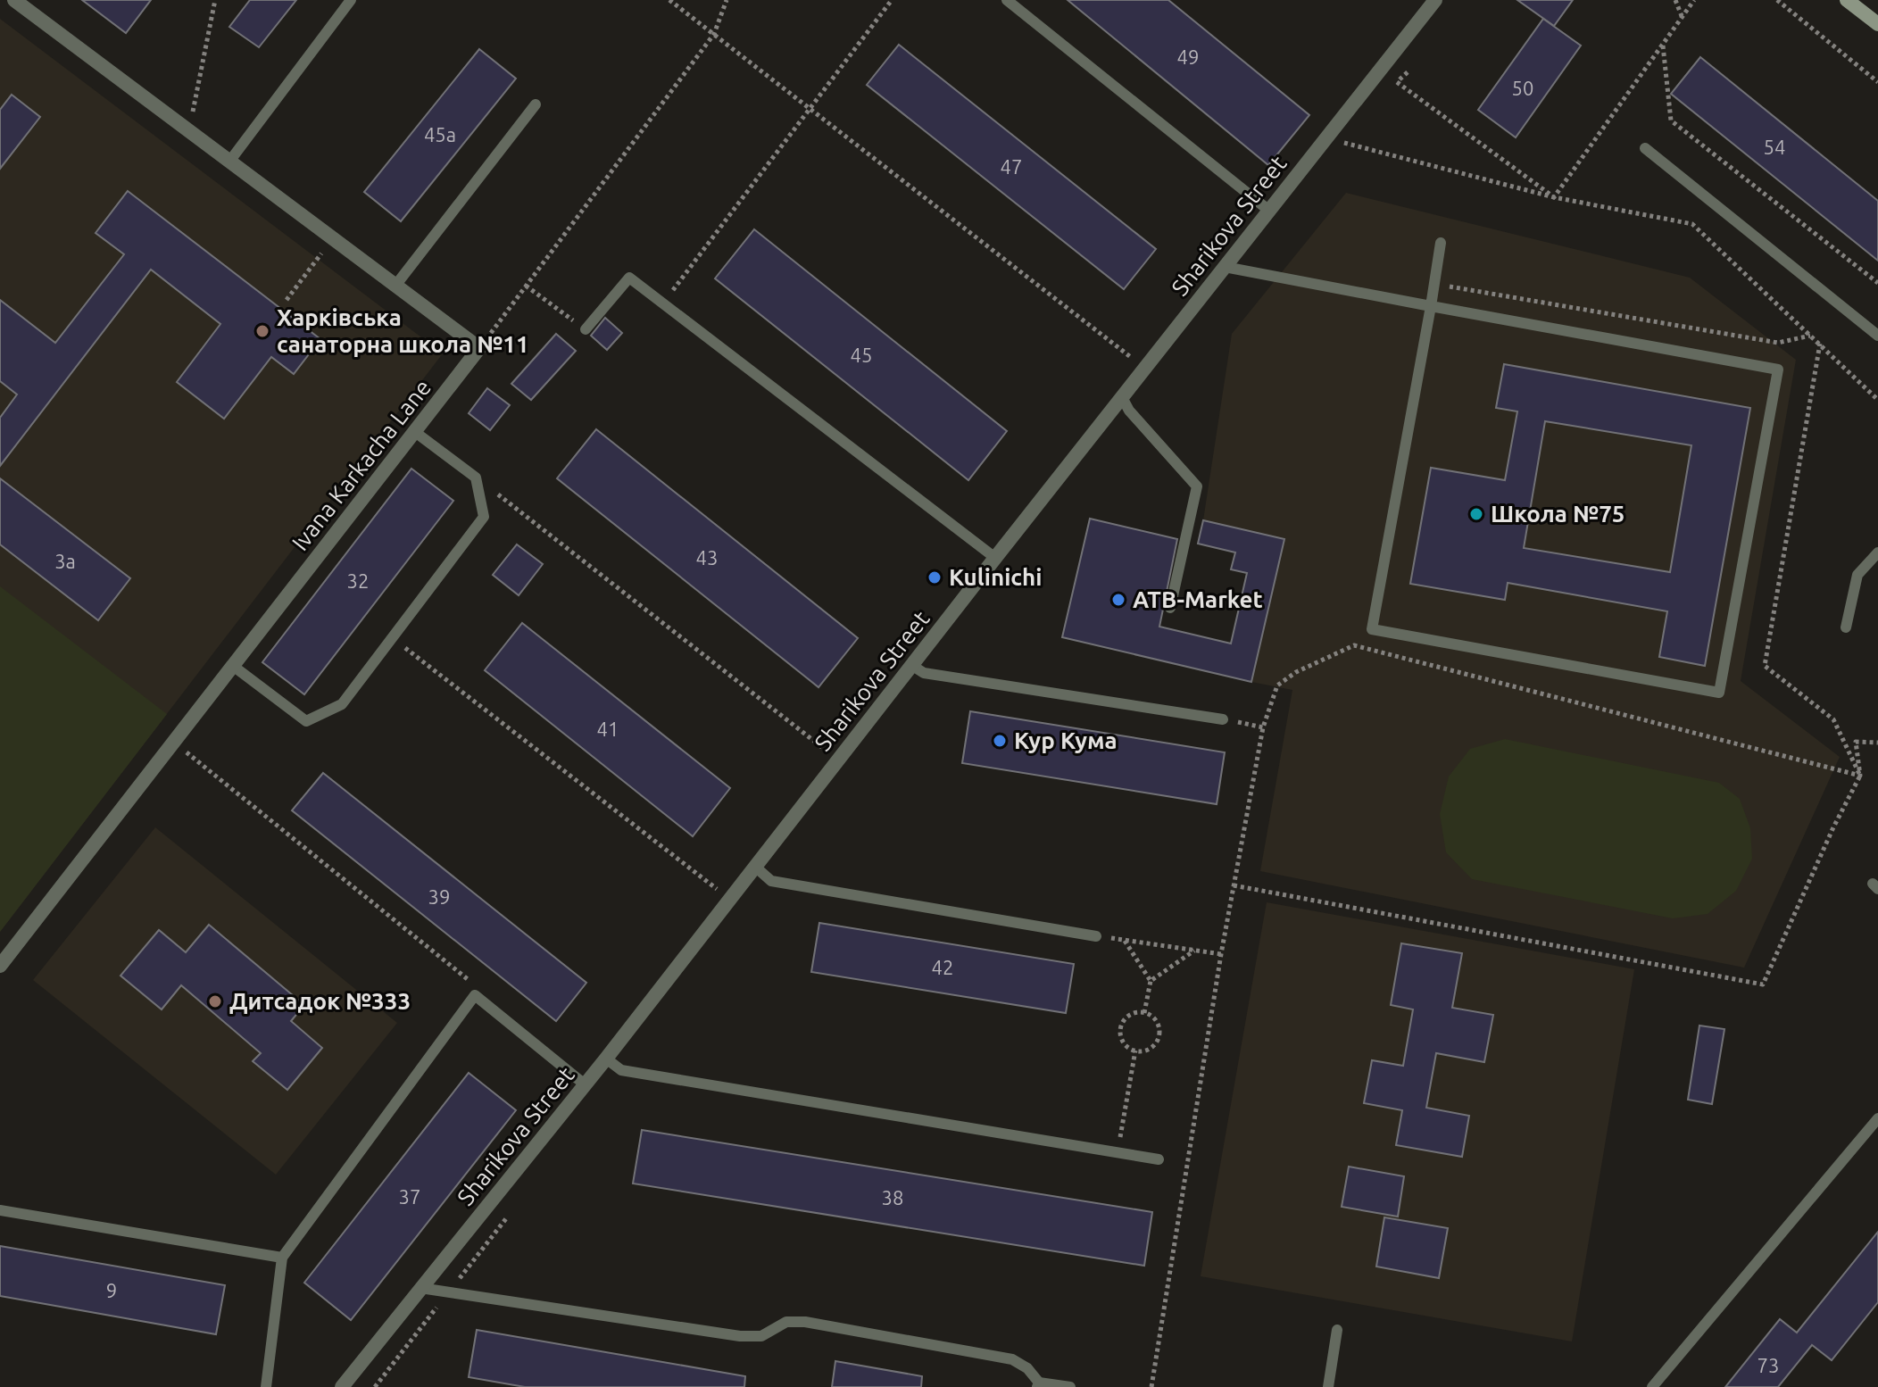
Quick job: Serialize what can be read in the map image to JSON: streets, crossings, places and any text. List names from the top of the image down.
{
  "streets": {
    "street": ["Sharikova Street", "Ivana Karkacha Lane"]
  },
  "places": [
    "Харківська санаторна школа №11",
    "Школа №75",
    "Kulinichi",
    "ATB-Market",
    "Кур Кума",
    "Дитсадок №333"
  ],
  "house_numbers": [
    "49",
    "50",
    "45а",
    "54",
    "47",
    "45",
    "43",
    "3а",
    "32",
    "41",
    "39",
    "42",
    "37",
    "38",
    "9",
    "73"
  ]
}
